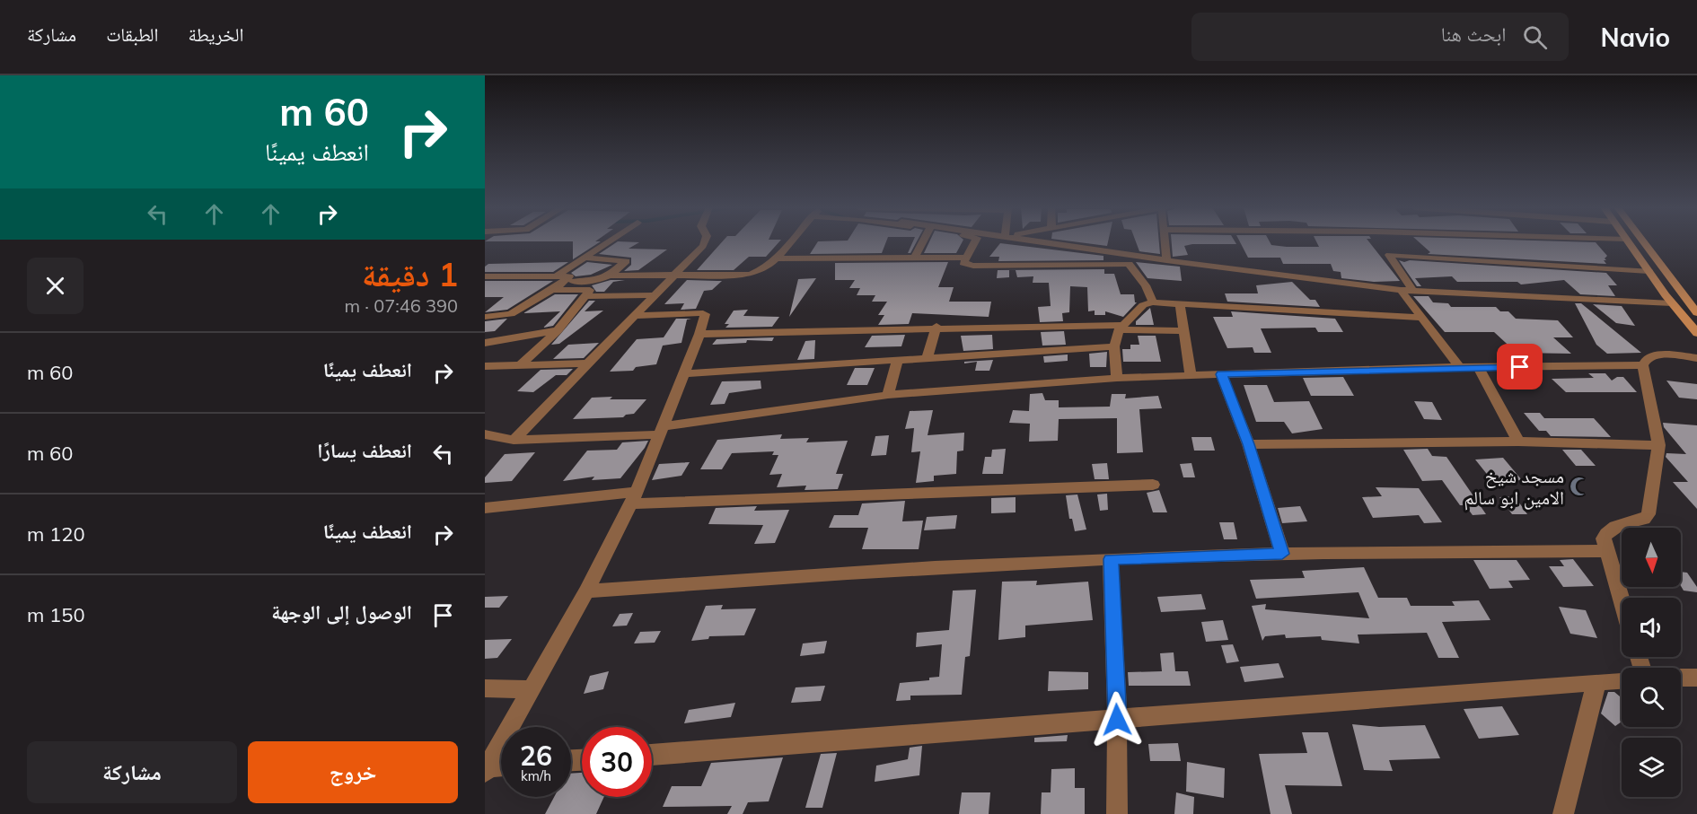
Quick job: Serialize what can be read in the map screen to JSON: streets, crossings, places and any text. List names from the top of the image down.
{
  "places": {
    "mosque": ["مسجد شيخ الامين ابو سالم"]
  },
  "north": "bottom",
  "page": {
    "header": "Navio",
    "search": "ابحث هنا",
    "nav": ["الخريطة", "الطبقات", "مشاركة"],
    "turn": ["60 m", "انعطف يمينًا"],
    "heading": ["1 دقيقة", "390 m · 07:46"],
    "list": [
      {
        "name": "انعطف يمينًا",
        "value": "60 m"
      },
      {
        "name": "انعطف يسارًا",
        "value": "60 m"
      },
      {
        "name": "انعطف يمينًا",
        "value": "120 m"
      },
      {
        "name": "الوصول إلى الوجهة",
        "value": "150 m"
      }
    ],
    "speed": "26 km/h",
    "limit": "30",
    "buttons": ["خروج", "مشاركة"]
  }
}
